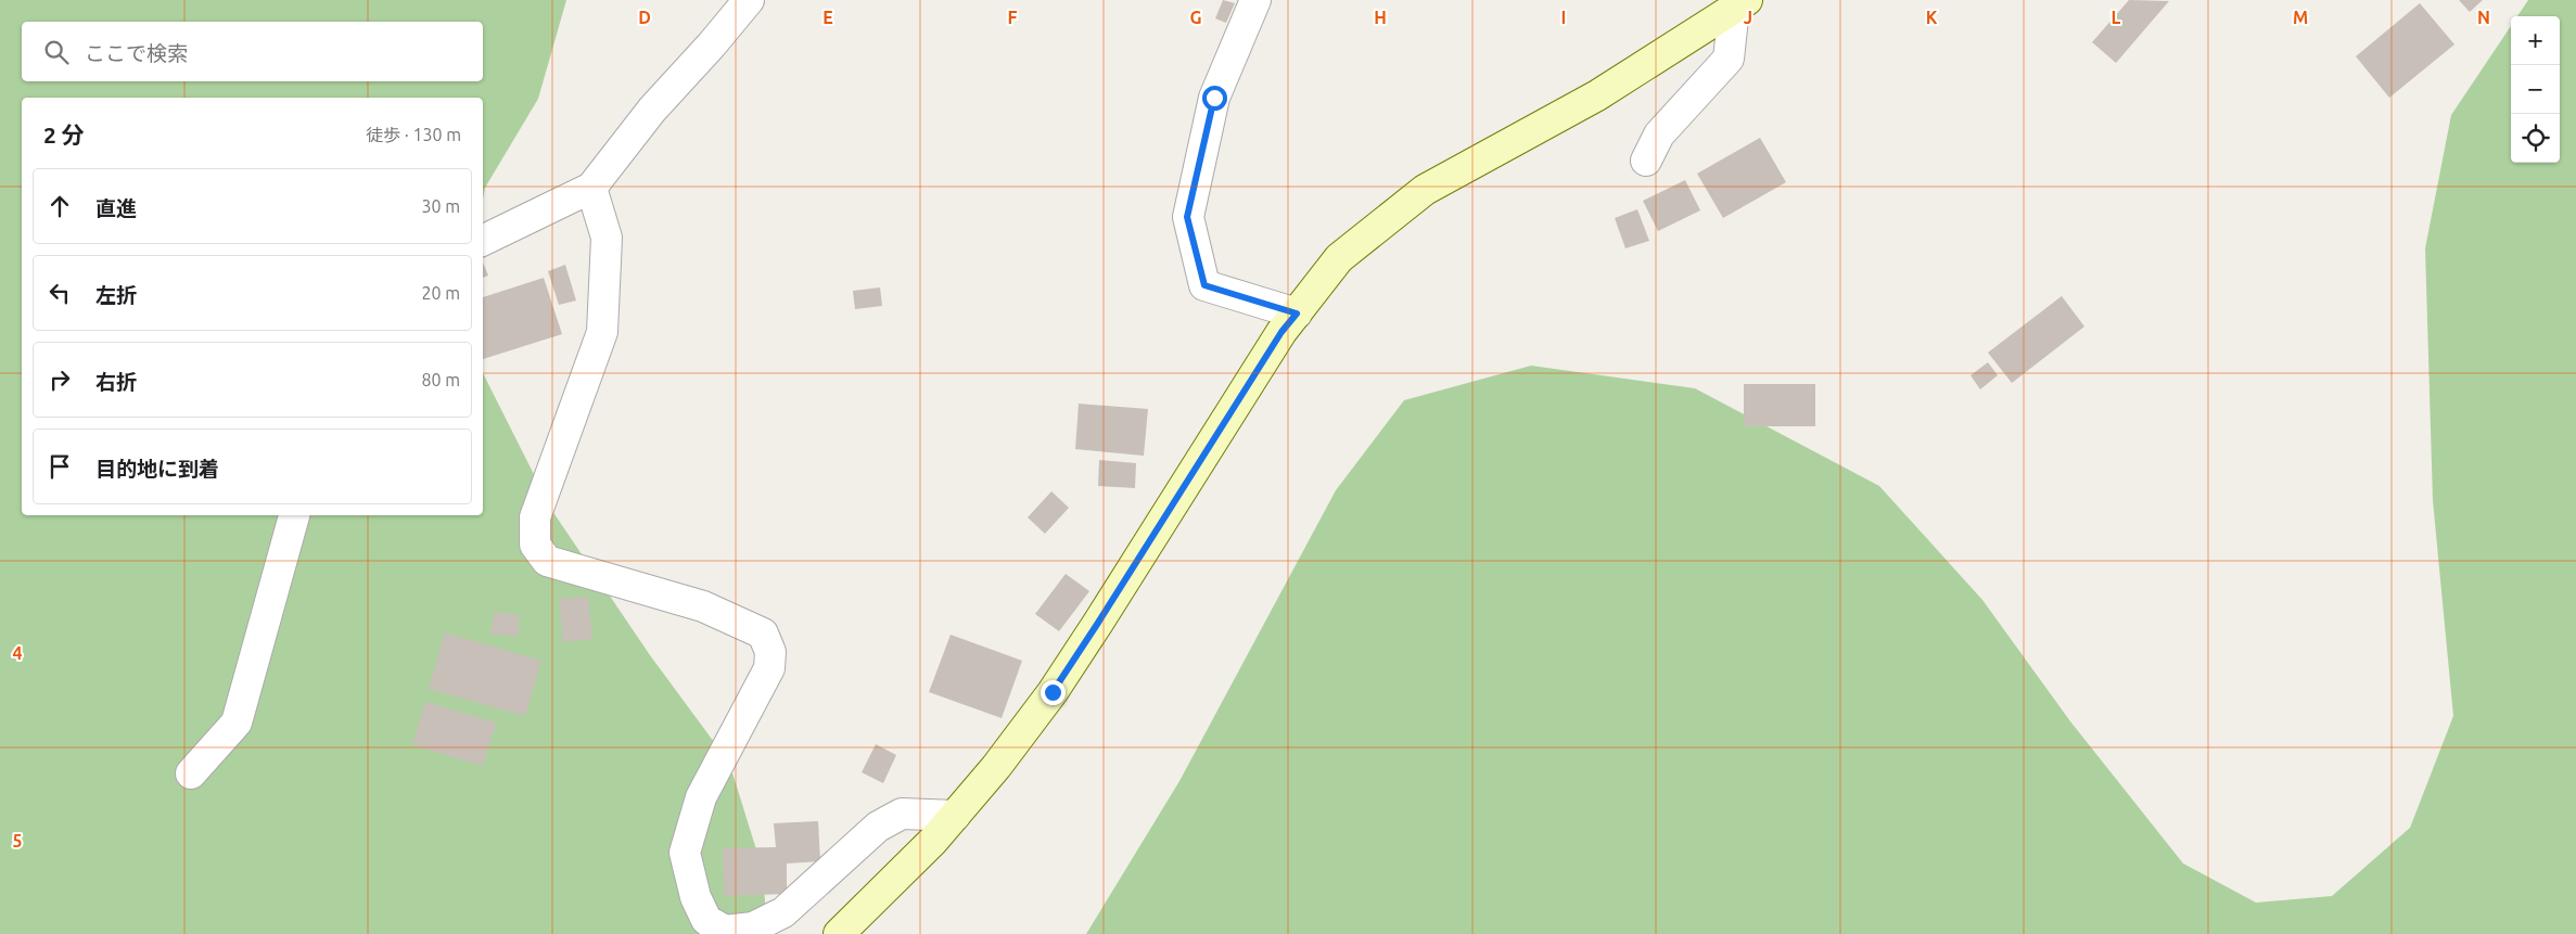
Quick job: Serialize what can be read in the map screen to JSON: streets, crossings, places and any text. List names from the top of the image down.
{
  "page": {
    "map_buttons": ["+", "−"],
    "search": "ここで検索",
    "heading": ["2 分", "徒歩 · 130 m"],
    "list": [
      ["直進", "30 m"],
      ["左折", "20 m"],
      ["右折", "80 m"],
      "目的地に到着"
    ]
  },
  "grid": {
    "columns": [
      "D",
      "E",
      "F",
      "G",
      "H",
      "I",
      "J",
      "K",
      "L",
      "M",
      "N"
    ],
    "rows": ["4", "5"]
  }
}
